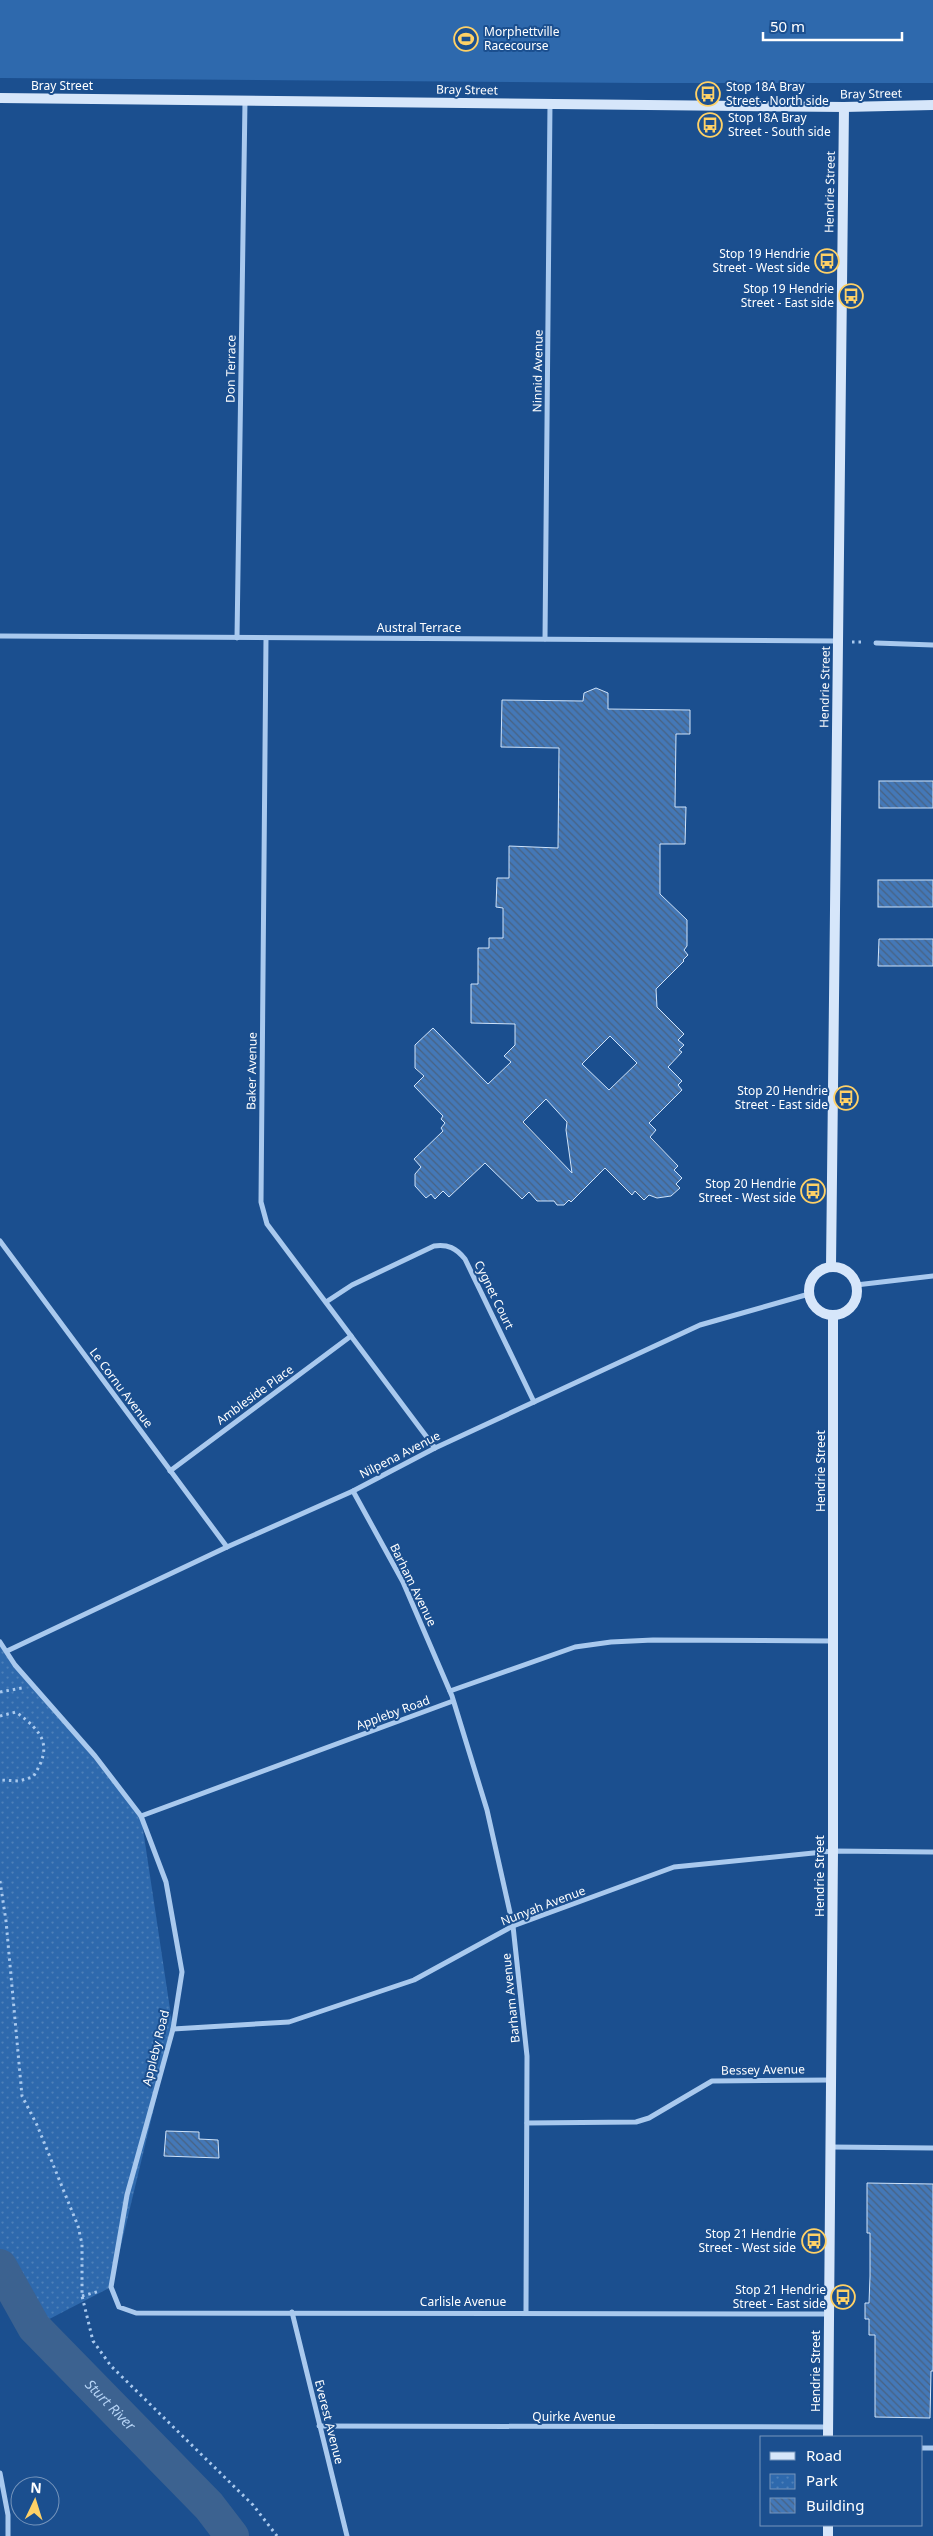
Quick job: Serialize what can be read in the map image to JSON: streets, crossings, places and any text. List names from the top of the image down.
{
  "streets": {
    "street": [
      "Bray Street",
      "Hendrie Street",
      "Don Terrace",
      "Ninnid Avenue",
      "Austral Terrace",
      "Baker Avenue",
      "Cygnet Court",
      "Le Cornu Avenue",
      "Ambleside Place",
      "Nilpena Avenue",
      "Barham Avenue",
      "Appleby Road",
      "Nunyah Avenue",
      "Bessey Avenue",
      "Carlisle Avenue",
      "Quirke Avenue",
      "Everest Avenue"
    ]
  },
  "crossings": [
    ["Bray Street", "Hendrie Street"],
    ["Bray Street", "Don Terrace"],
    ["Bray Street", "Ninnid Avenue"],
    ["Hendrie Street", "Austral Terrace"],
    ["Hendrie Street", "Nilpena Avenue"],
    ["Hendrie Street", "Nunyah Avenue"],
    ["Hendrie Street", "Bessey Avenue"],
    ["Hendrie Street", "Carlisle Avenue"],
    ["Hendrie Street", "Quirke Avenue"],
    ["Don Terrace", "Austral Terrace"],
    ["Ninnid Avenue", "Austral Terrace"],
    ["Austral Terrace", "Baker Avenue"],
    ["Baker Avenue", "Cygnet Court"],
    ["Baker Avenue", "Ambleside Place"],
    ["Baker Avenue", "Nilpena Avenue"],
    ["Cygnet Court", "Nilpena Avenue"],
    ["Le Cornu Avenue", "Ambleside Place"],
    ["Le Cornu Avenue", "Nilpena Avenue"],
    ["Nilpena Avenue", "Barham Avenue"],
    ["Nilpena Avenue", "Appleby Road"],
    ["Barham Avenue", "Appleby Road"],
    ["Barham Avenue", "Nunyah Avenue"],
    ["Barham Avenue", "Bessey Avenue"],
    ["Barham Avenue", "Carlisle Avenue"],
    ["Appleby Road", "Nunyah Avenue"],
    ["Appleby Road", "Carlisle Avenue"],
    ["Carlisle Avenue", "Everest Avenue"],
    ["Quirke Avenue", "Everest Avenue"]
  ],
  "water": ["Sturt River"],
  "places": {
    "sports": ["Morphettville Racecourse"],
    "bus stop": [
      "Stop 18A Bray Street - North side",
      "Stop 18A Bray Street - South side",
      "Stop 19 Hendrie Street - West side",
      "Stop 19 Hendrie Street - East side",
      "Stop 20 Hendrie Street - East side",
      "Stop 20 Hendrie Street - West side",
      "Stop 21 Hendrie Street - West side",
      "Stop 21 Hendrie Street - East side"
    ]
  },
  "legend": ["Road", "Park", "Building"],
  "scale_bar": "50 m",
  "north": "top"
}
